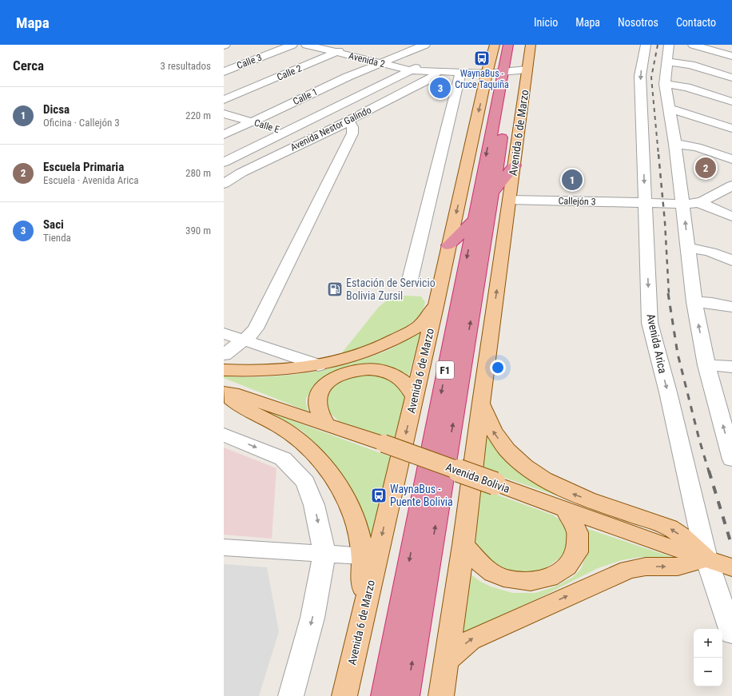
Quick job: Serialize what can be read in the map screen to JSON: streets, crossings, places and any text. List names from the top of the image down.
{
  "streets": {
    "highway": ["Avenida 6 de Marzo", "F1"],
    "main road": ["Avenida Bolivia"],
    "street": [
      "Avenida 2",
      "Calle 3",
      "Calle 2",
      "Calle 1",
      "Calle E",
      "Avenida Nestor Galindo",
      "Callejón 3",
      "Avenida Arica"
    ]
  },
  "crossings": [
    ["Avenida 2", "Calle 2"],
    ["Avenida 2", "Calle 1"],
    ["Avenida 2", "Avenida Nestor Galindo"],
    ["Avenida 2", "Avenida 6 de Marzo"],
    ["Calle 1", "Calle E"],
    ["Calle E", "Avenida Nestor Galindo"],
    ["Avenida 6 de Marzo", "Callejón 3"],
    ["Callejón 3", "Avenida Arica"],
    ["Avenida Arica", "Avenida Bolivia"]
  ],
  "places": {
    "bus stop": ["WaynaBus - Cruce Taquiña", "WaynaBus - Puente Bolivia"],
    "fuel station": ["Estación de Servicio Bolivia Zursil"]
  },
  "page": {
    "header": "Mapa",
    "nav": [
      "Inicio",
      "Mapa",
      "Nosotros",
      "Contacto"
    ],
    "heading": ["Cerca", "3 resultados"],
    "pins": ["3", "2", "1"],
    "list": [
      {
        "mark": "1",
        "name": "Dicsa",
        "note": "Oficina · Callejón 3",
        "value": "220 m"
      },
      {
        "mark": "2",
        "name": "Escuela Primaria",
        "note": "Escuela · Avenida Arica",
        "value": "280 m"
      },
      {
        "mark": "3",
        "name": "Saci",
        "note": "Tienda",
        "value": "390 m"
      }
    ],
    "map_buttons": ["+", "−"]
  }
}
